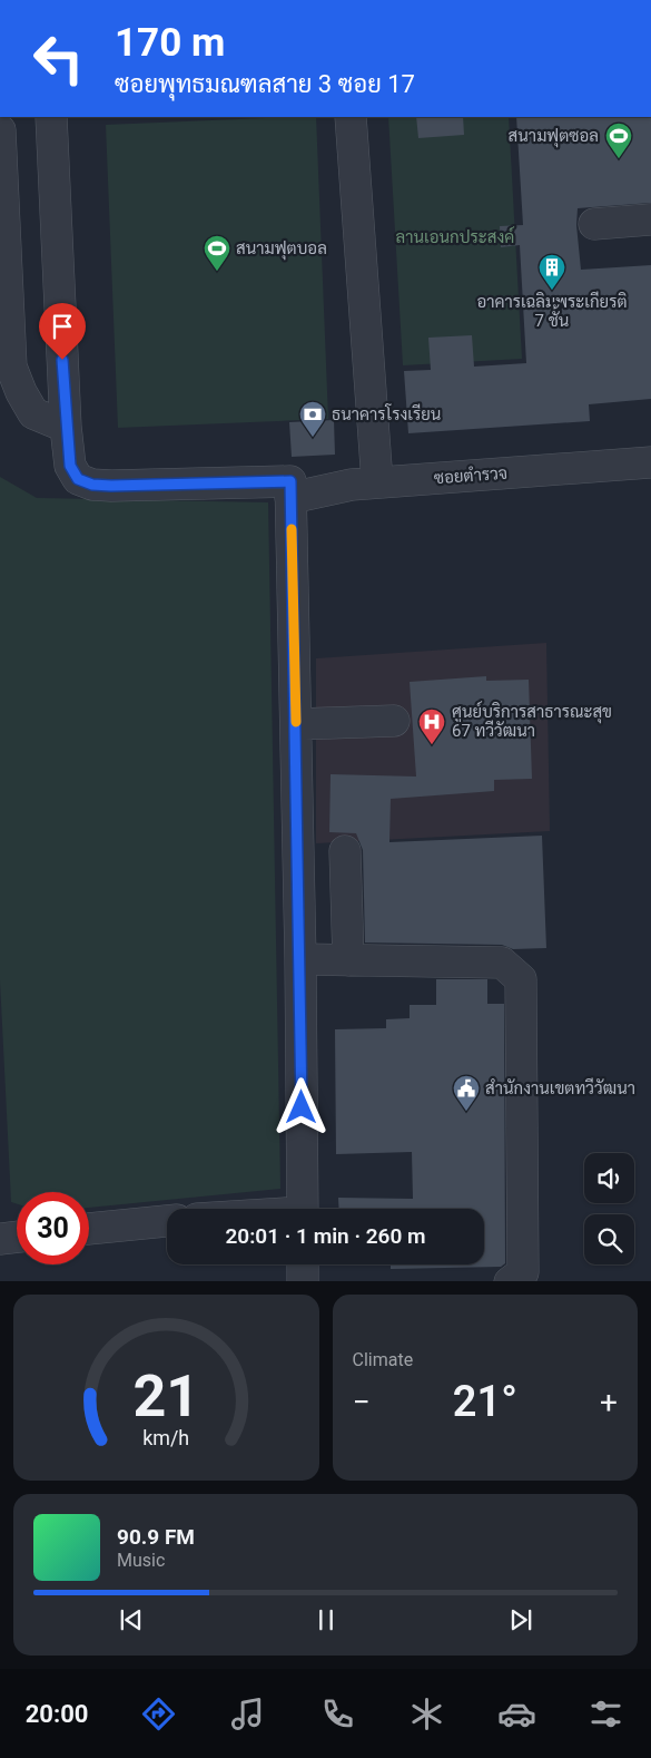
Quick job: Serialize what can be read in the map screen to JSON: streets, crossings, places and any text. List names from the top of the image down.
{
  "streets": {
    "street": ["ซอยตำรวจ"]
  },
  "parks": ["ลานเอนกประสงค์"],
  "places": {
    "sports": ["สนามฟุตซอล", "สนามฟุตบอล"],
    "building": ["อาคารเฉลิมพระเกียรติ 7 ชั้น"],
    "bank": ["ธนาคารโรงเรียน"],
    "hospital": ["ศูนย์บริการสาธารณะสุข 67 ทวีวัฒนา"],
    "public building": ["สำนักงานเขตทวีวัฒนา"]
  },
  "page": {
    "turn": ["170 m", "ซอยพุทธมณฑลสาย 3 ซอย 17"],
    "limit": "30",
    "trip": "20:01 · 1 min · 260 m",
    "tile": "Climate",
    "heat": ["−", "21°", "+"],
    "song": ["90.9 FM", "Music"],
    "tabs": "20:00",
    "gauge": ["21", "km/h"]
  }
}
